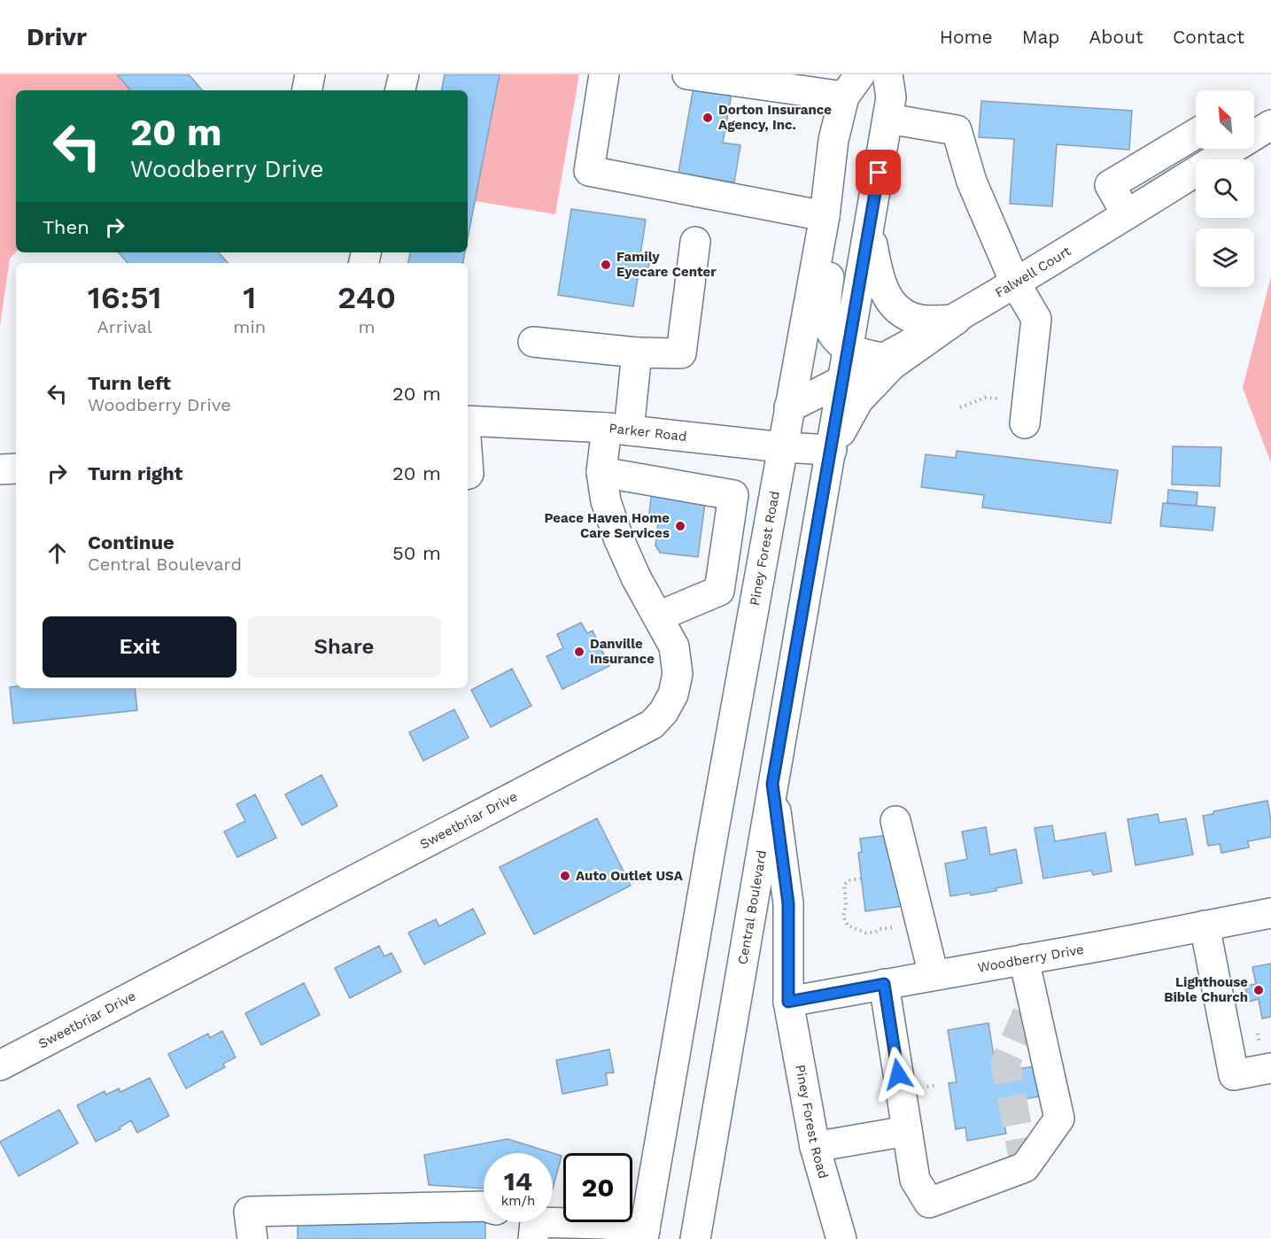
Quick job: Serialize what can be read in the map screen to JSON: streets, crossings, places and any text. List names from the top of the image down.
{
  "streets": {
    "main road": [
      "Falwell Court",
      "Parker Road",
      "Piney Forest Road",
      "Sweetbriar Drive",
      "Central Boulevard",
      "Woodberry Drive"
    ]
  },
  "crossings": [
    ["Falwell Court", "Piney Forest Road"],
    ["Parker Road", "Piney Forest Road"],
    ["Parker Road", "Sweetbriar Drive"],
    ["Parker Road", "Central Boulevard"],
    ["Piney Forest Road", "Central Boulevard"],
    ["Piney Forest Road", "Woodberry Drive"]
  ],
  "places": [
    "Dorton Insurance Agency, Inc.",
    "Family Eyecare Center",
    "Peace Haven Home Care Services",
    "Danville Insurance",
    "Auto Outlet USA",
    "Lighthouse Bible Church"
  ],
  "north": "top left",
  "page": {
    "header": "Drivr",
    "nav": [
      "Home",
      "Map",
      "About",
      "Contact"
    ],
    "turn": ["20 m", "Woodberry Drive"],
    "then": "Then",
    "eta": [
      "16:51",
      "Arrival",
      "1",
      "min",
      "240",
      "m"
    ],
    "list": [
      {
        "name": "Turn left",
        "note": "Woodberry Drive",
        "value": "20 m"
      },
      {
        "name": "Turn right",
        "value": "20 m"
      },
      {
        "name": "Continue",
        "note": "Central Boulevard",
        "value": "50 m"
      }
    ],
    "buttons": ["Exit", "Share"],
    "speed": "14 km/h",
    "limit": "20"
  }
}
